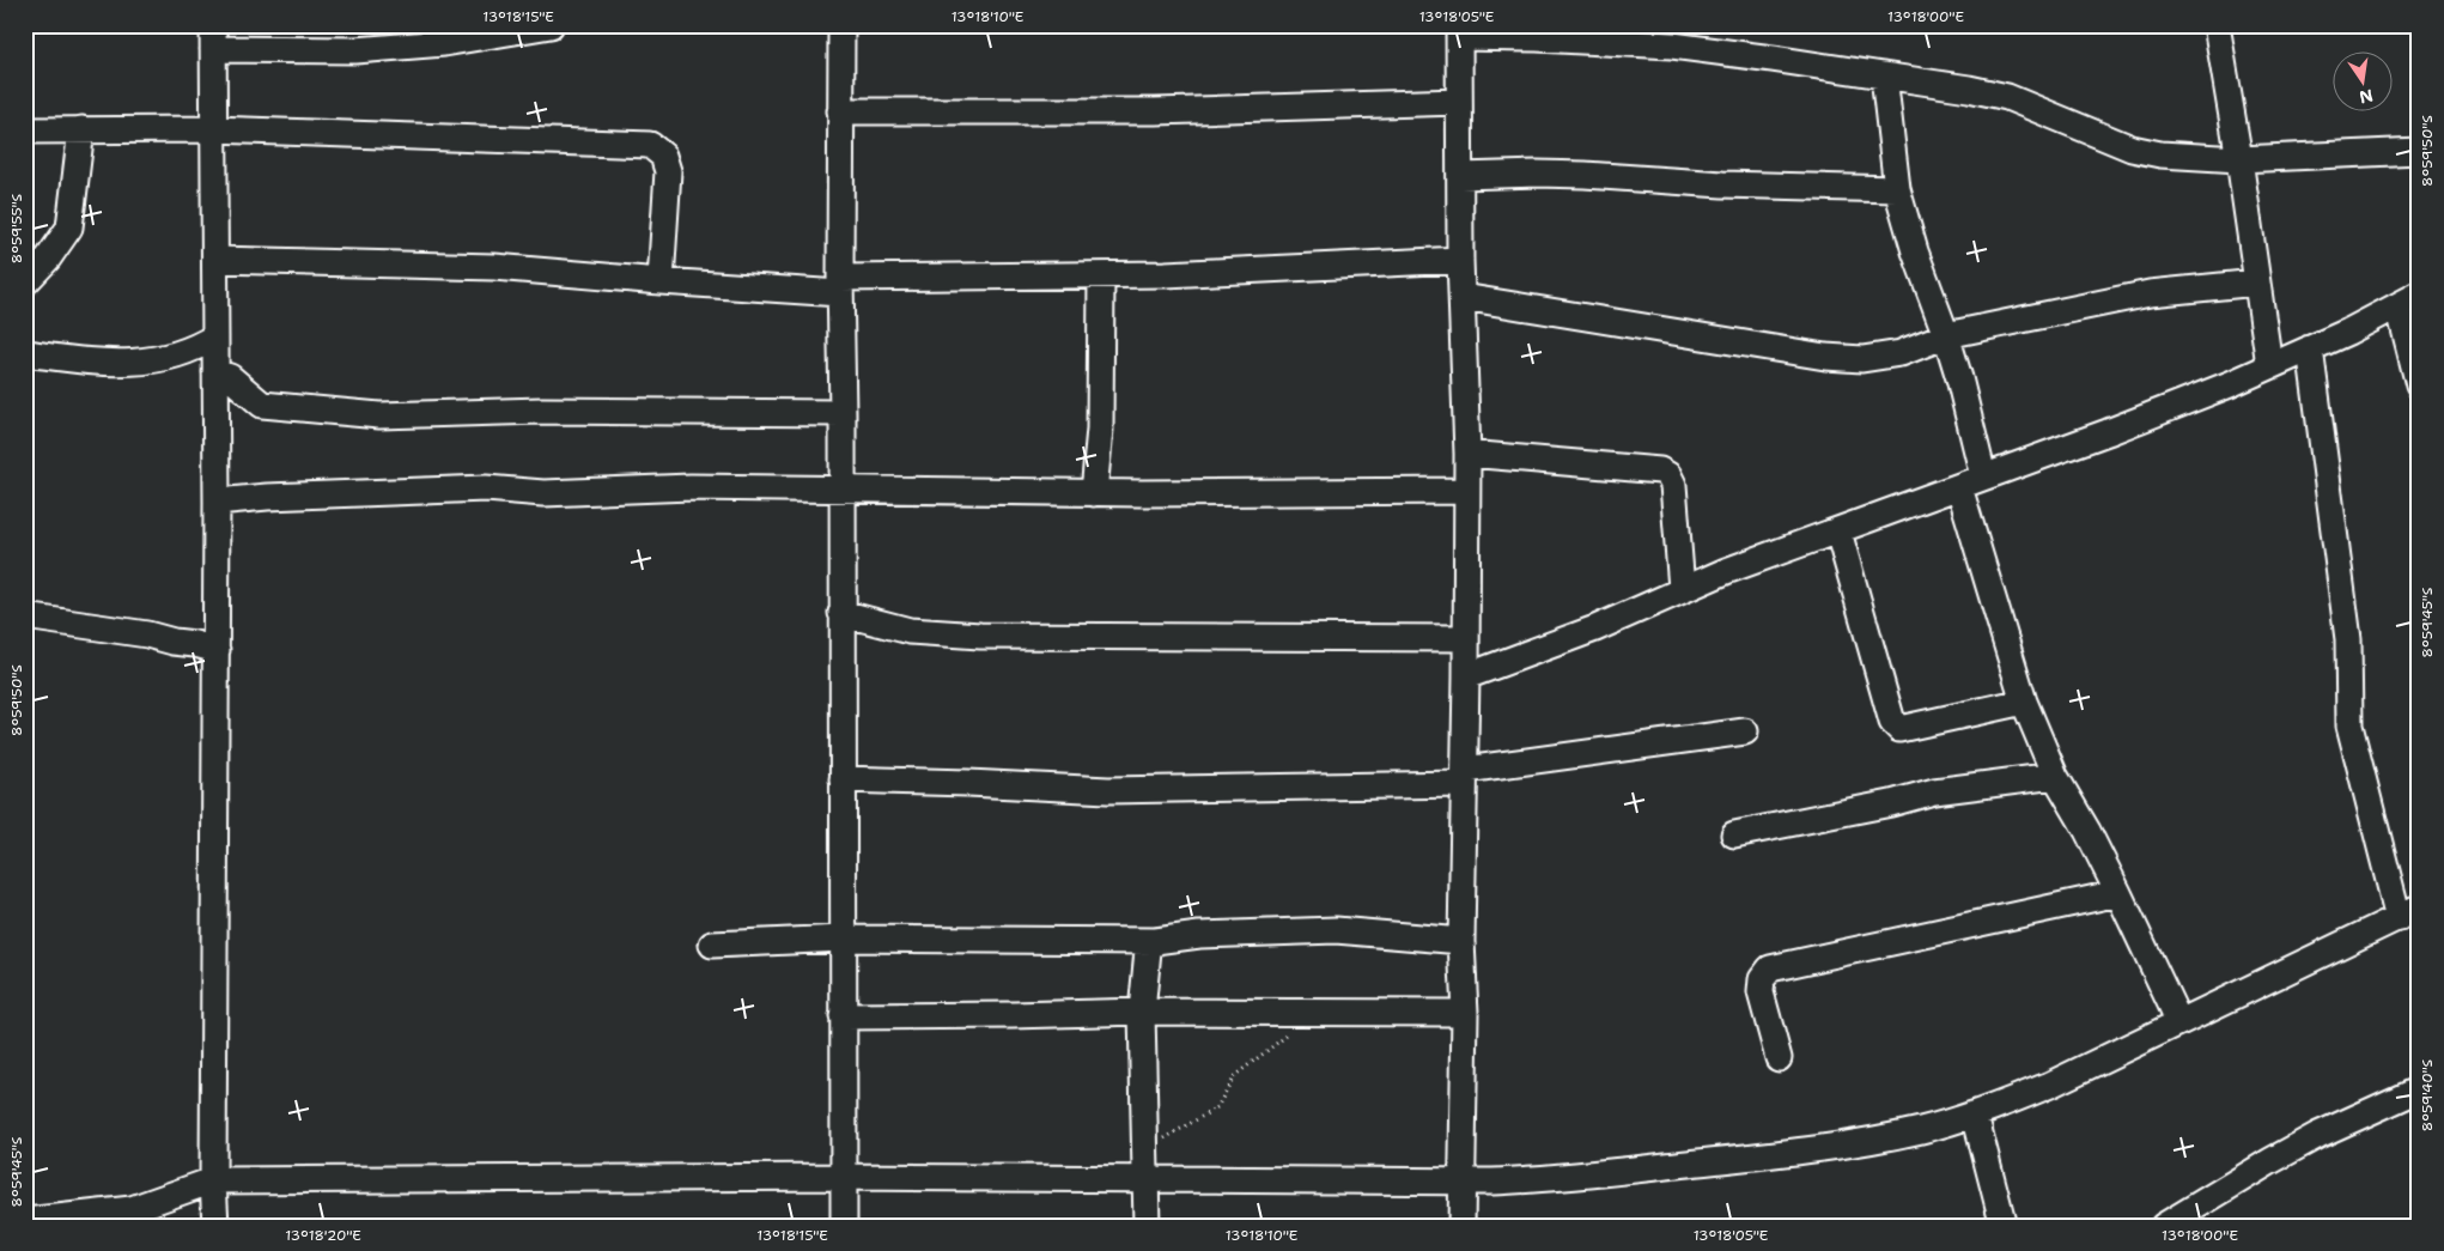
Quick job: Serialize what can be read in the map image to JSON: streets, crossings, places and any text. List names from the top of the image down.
{
  "north": "bottom",
  "coordinates": [
    "13°18'15\"E",
    "13°18'10\"E",
    "13°18'05\"E",
    "13°18'00\"E",
    "8°59'50\"S",
    "8°59'55\"S",
    "8°59'45\"S",
    "8°59'40\"S",
    "13°18'20\"E"
  ]
}
